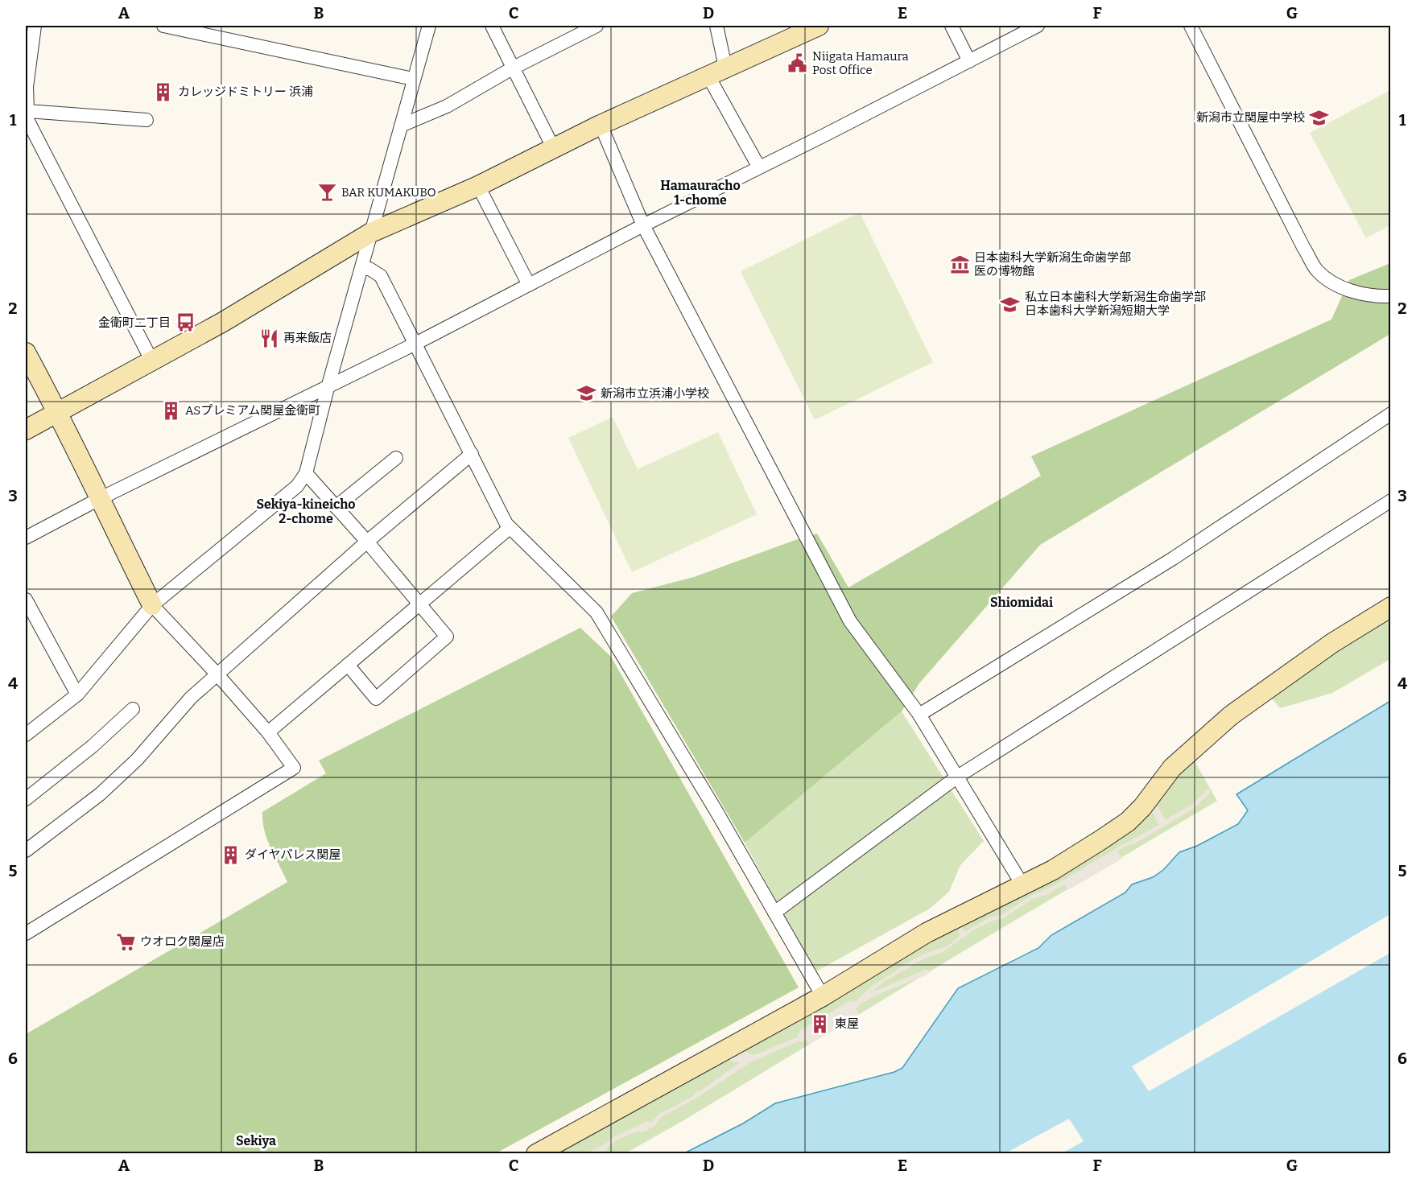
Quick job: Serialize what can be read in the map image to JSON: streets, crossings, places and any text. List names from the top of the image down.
{
  "districts": [
    "Hamauracho 1-chome",
    "Sekiya-kineicho 2-chome",
    "Shiomidai",
    "Sekiya"
  ],
  "places": {
    "public building": ["Niigata Hamaura Post Office"],
    "building": [
      "カレッジドミトリー 浜浦",
      "ASプレミアム関屋金衛町",
      "ダイヤパレス関屋",
      "東屋"
    ],
    "school or university": ["新潟市立関屋中学校", "私立日本歯科大学新潟生命歯学部 日本歯科大学新潟短期大学", "新潟市立浜浦小学校"],
    "bar": ["BAR KUMAKUBO"],
    "museum": ["日本歯科大学新潟生命歯学部 医の博物館"],
    "bus stop": ["金衛町二丁目"],
    "restaurant": ["再来飯店"],
    "supermarket": ["ウオロク関屋店"]
  },
  "grid": {
    "columns": [
      "A",
      "B",
      "C",
      "D",
      "E",
      "F",
      "G"
    ],
    "rows": [
      "1",
      "2",
      "3",
      "4",
      "5",
      "6"
    ]
  }
}
